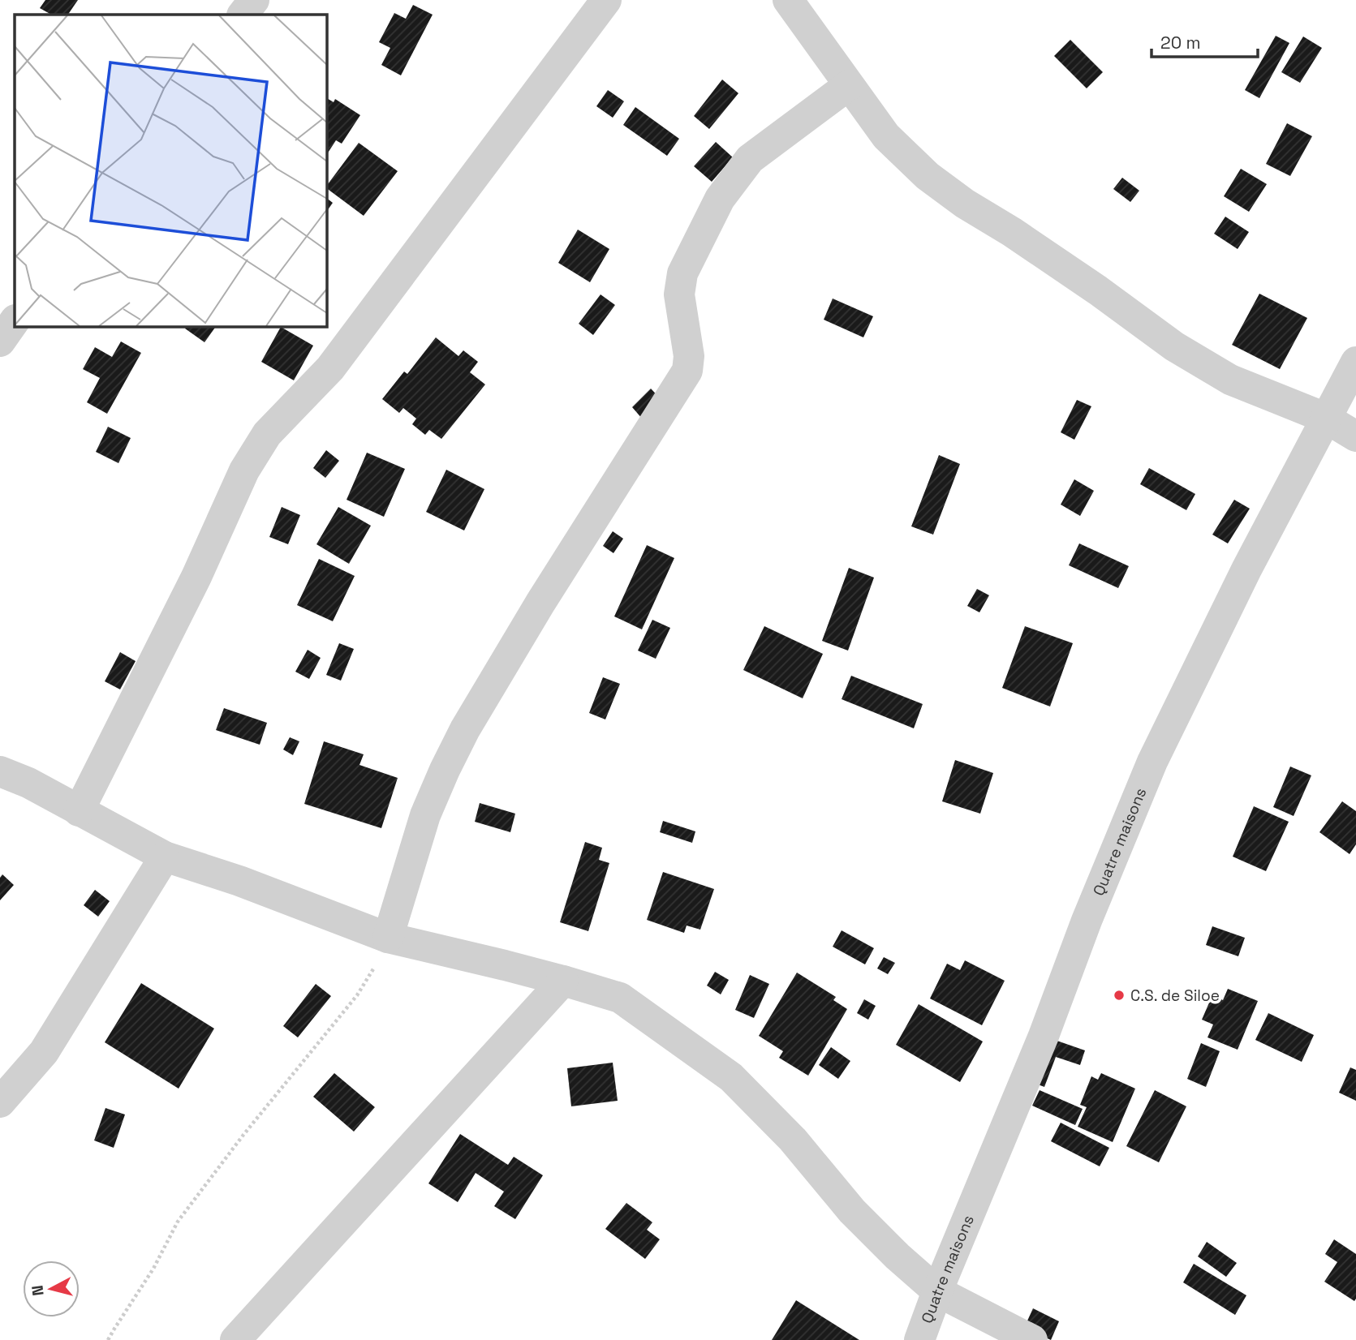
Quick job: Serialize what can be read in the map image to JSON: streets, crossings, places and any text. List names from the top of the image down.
{
  "streets": {
    "street": ["Quatre maisons"]
  },
  "places": ["C.S. de Siloe"],
  "scale_bar": "20 m",
  "north": "left"
}
